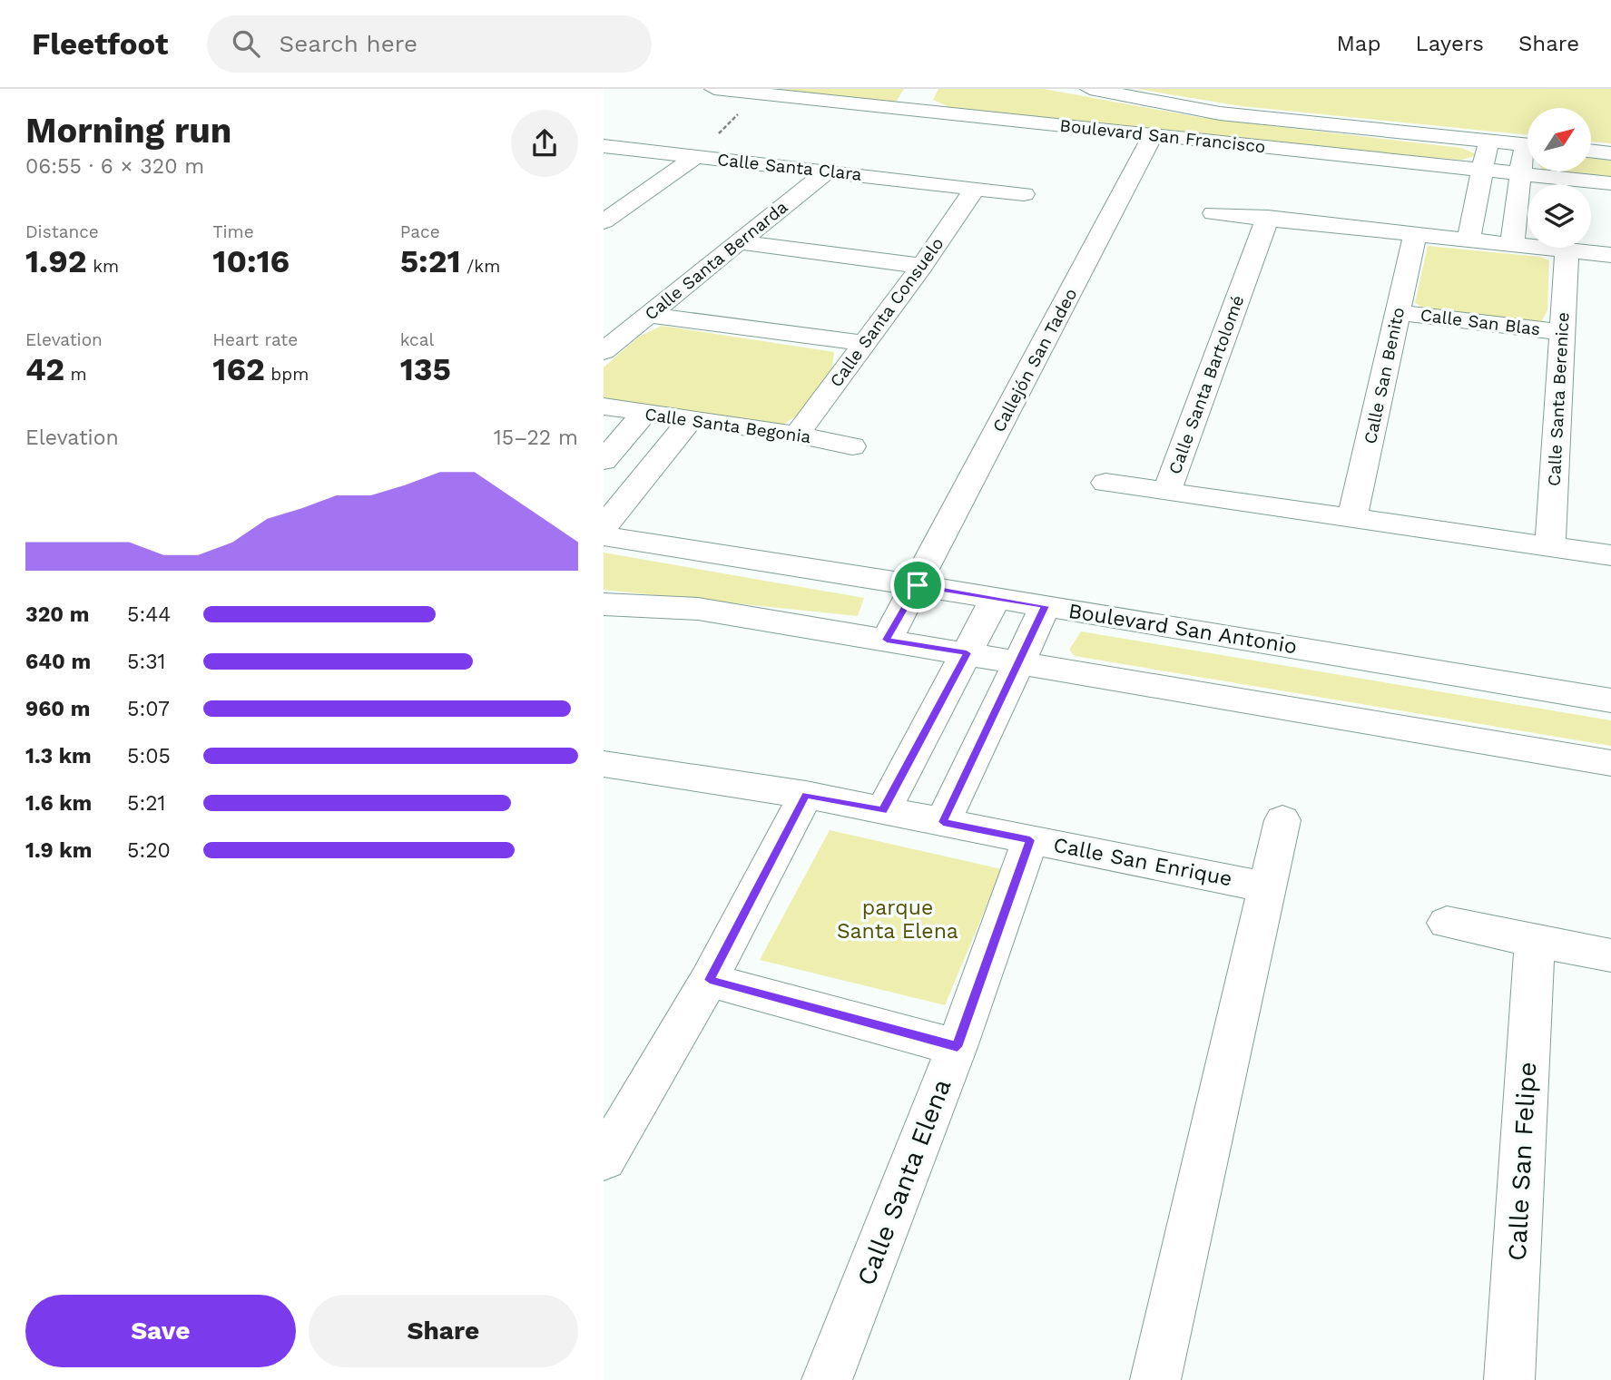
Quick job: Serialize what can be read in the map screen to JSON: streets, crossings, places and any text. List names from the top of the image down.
{
  "streets": {
    "street": [
      "Boulevard San Francisco",
      "Calle Santa Clara",
      "Calle Santa Bernarda",
      "Calle Santa Consuelo",
      "Calle San Blas",
      "Callejón San Tadeo",
      "Calle San Benito",
      "Calle Santa Bartolomé",
      "Calle Santa Berenice",
      "Calle Santa Begonia",
      "Boulevard San Antonio",
      "Calle San Enrique",
      "Calle San Felipe",
      "Calle Santa Elena"
    ]
  },
  "crossings": [
    ["Boulevard San Francisco", "Callejón San Tadeo"],
    ["Calle Santa Clara", "Calle Santa Bernarda"],
    ["Calle Santa Clara", "Calle Santa Consuelo"],
    ["Calle Santa Consuelo", "Calle Santa Begonia"],
    ["Calle San Blas", "Calle San Benito"],
    ["Calle San Blas", "Calle Santa Berenice"],
    ["Callejón San Tadeo", "Boulevard San Antonio"],
    ["Calle San Benito", "Calle Santa Bartolomé"],
    ["Calle Santa Bartolomé", "Calle Santa Berenice"],
    ["Calle San Enrique", "Calle Santa Elena"]
  ],
  "parks": ["parque Santa Elena"],
  "north": "top right",
  "page": {
    "header": "Fleetfoot",
    "search": "Search here",
    "nav": ["Map", "Layers", "Share"],
    "heading": ["Morning run", "06:55 · 6 × 320 m"],
    "stats": [
      ["Distance", "1.92 km"],
      ["Time", "10:16"],
      ["Pace", "5:21 /km"],
      ["Elevation", "42 m"],
      ["Heart rate", "162 bpm"],
      ["kcal", "135"]
    ],
    "chart": ["Elevation", "15–22 m"],
    "list": [
      {
        "name": "320 m",
        "note": "5:44"
      },
      {
        "name": "640 m",
        "note": "5:31"
      },
      {
        "name": "960 m",
        "note": "5:07"
      },
      {
        "name": "1.3 km",
        "note": "5:05"
      },
      {
        "name": "1.6 km",
        "note": "5:21"
      },
      {
        "name": "1.9 km",
        "note": "5:20"
      }
    ],
    "buttons": ["Save", "Share"]
  }
}
